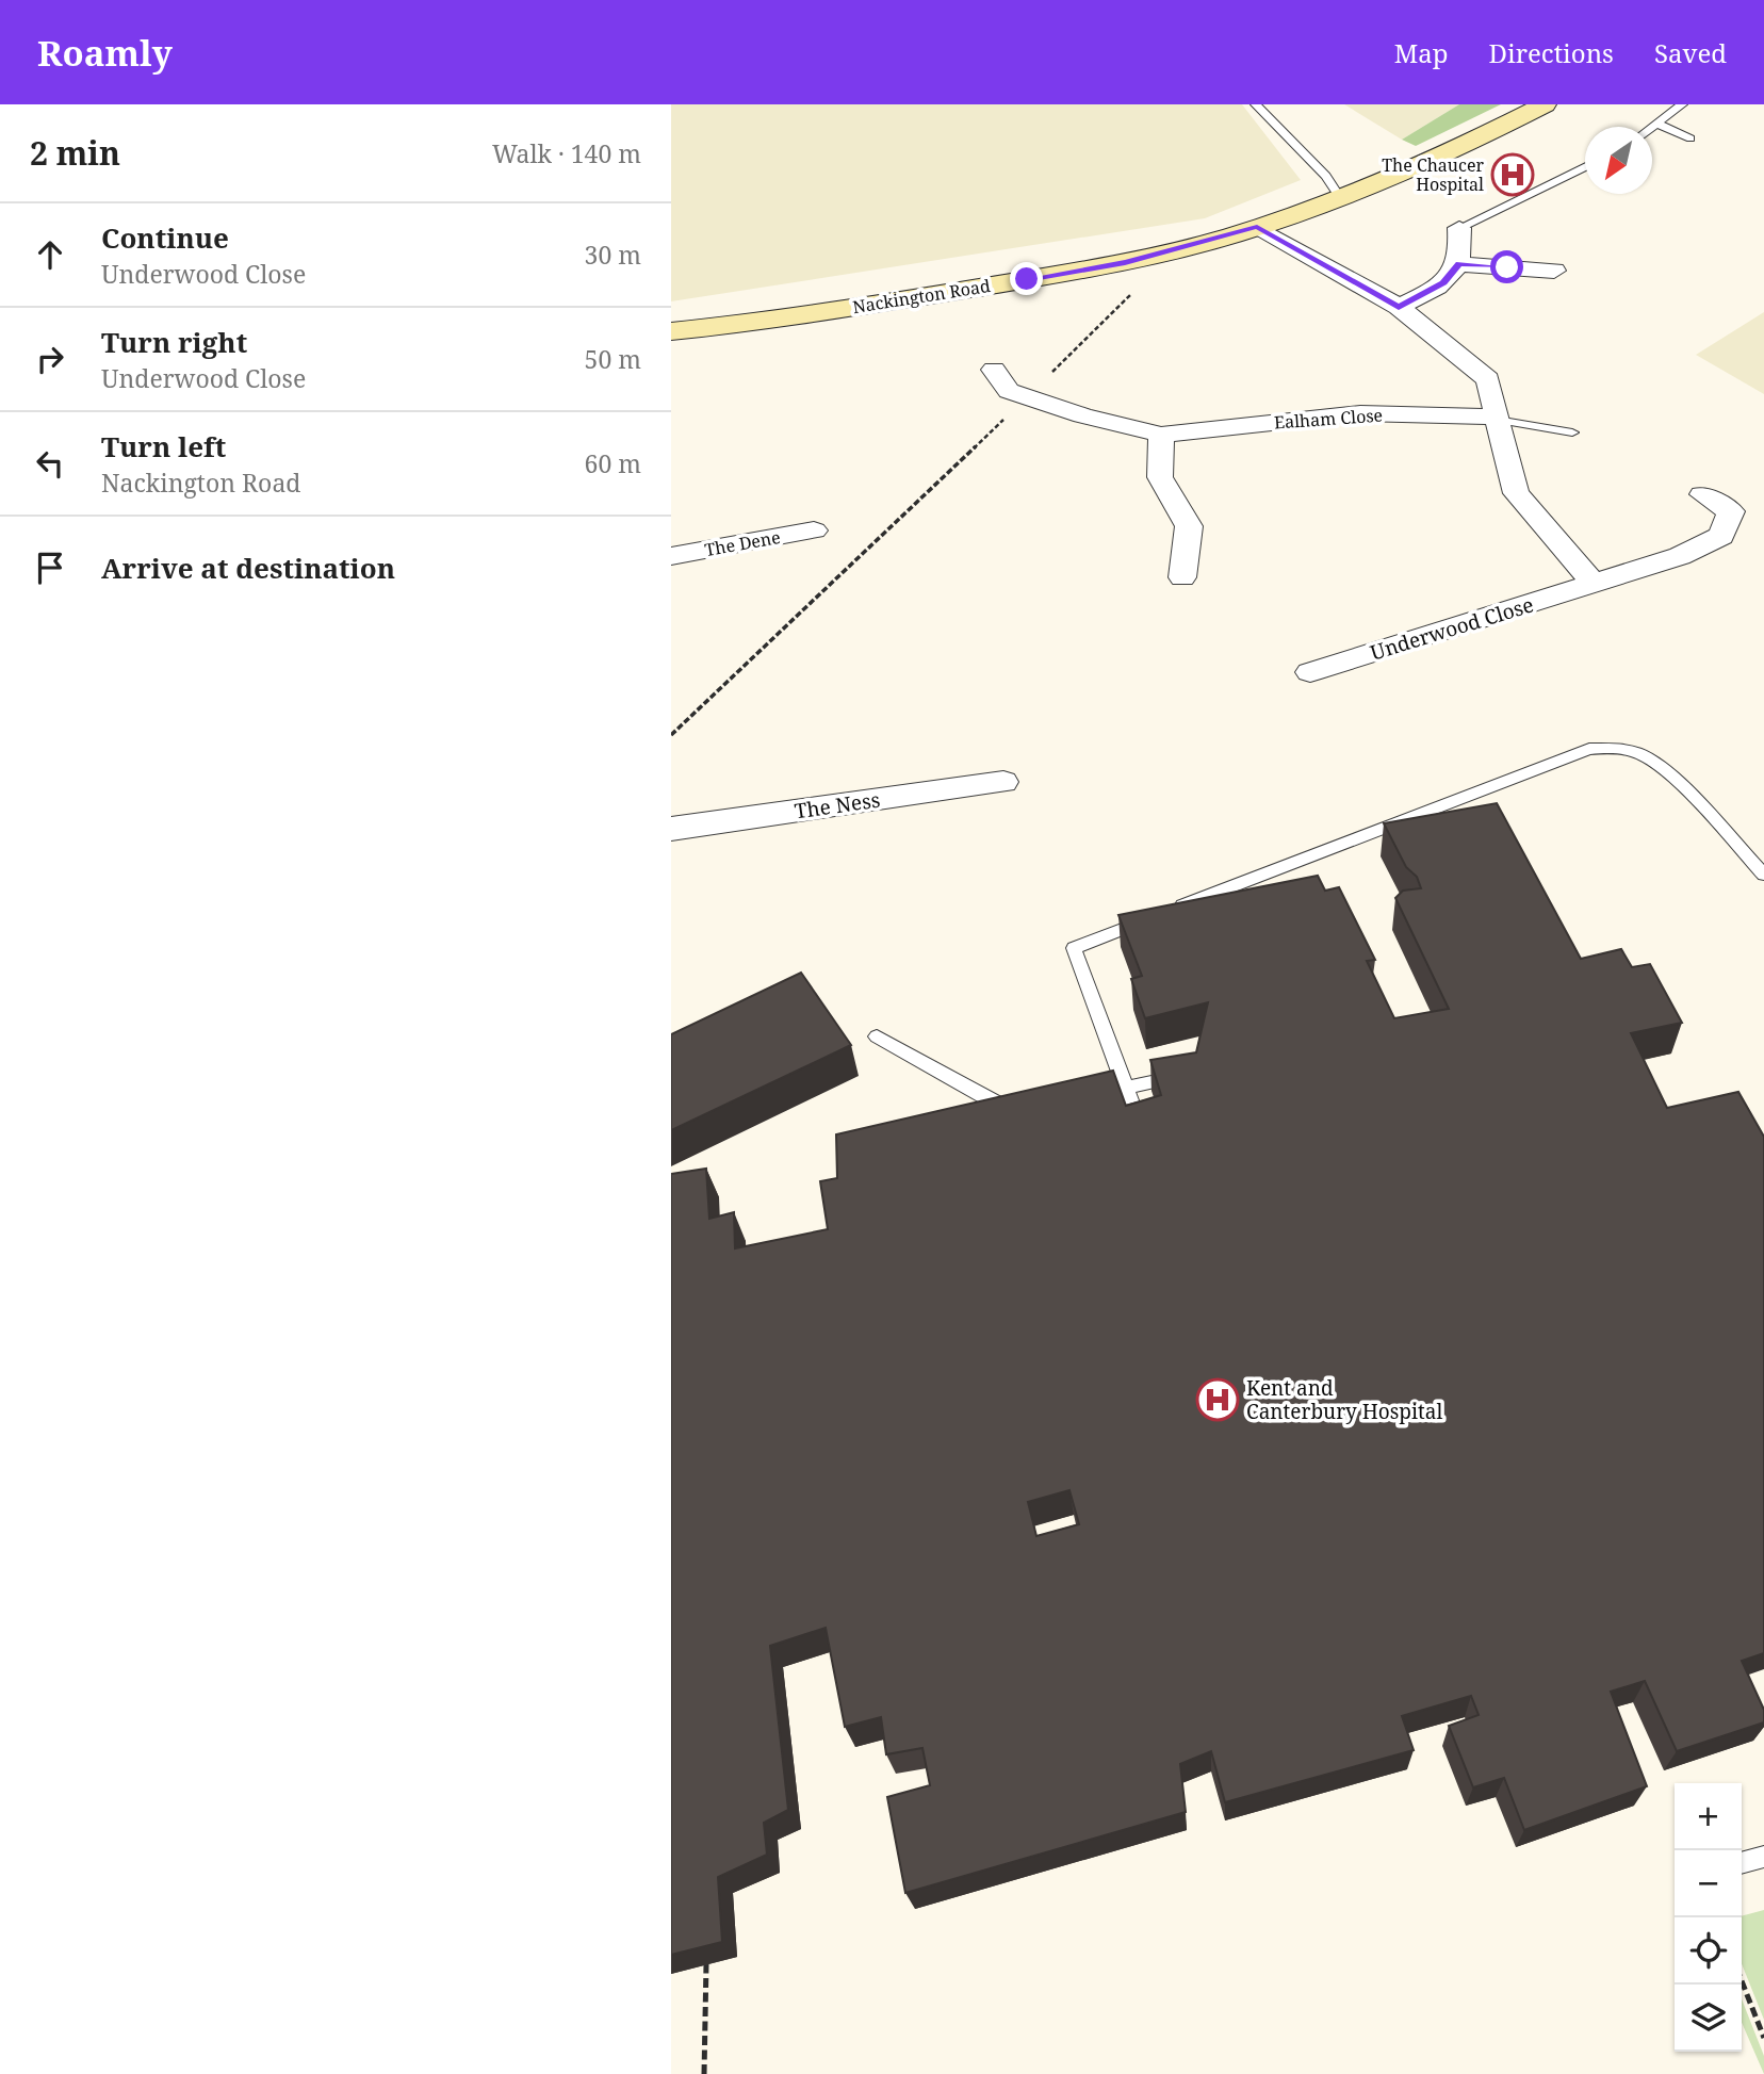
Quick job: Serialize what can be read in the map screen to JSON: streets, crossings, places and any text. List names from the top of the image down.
{
  "streets": {
    "main road": ["Nackington Road"],
    "street": [
      "Ealham Close",
      "The Dene",
      "Underwood Close",
      "The Ness"
    ]
  },
  "places": {
    "hospital": ["The Chaucer Hospital", "Kent and Canterbury Hospital"]
  },
  "north": "bottom left",
  "page": {
    "header": "Roamly",
    "nav": ["Map", "Directions", "Saved"],
    "heading": ["2 min", "Walk · 140 m"],
    "list": [
      ["Continue", "Underwood Close", "30 m"],
      ["Turn right", "Underwood Close", "50 m"],
      ["Turn left", "Nackington Road", "60 m"],
      "Arrive at destination"
    ],
    "map_buttons": ["+", "−"]
  }
}
